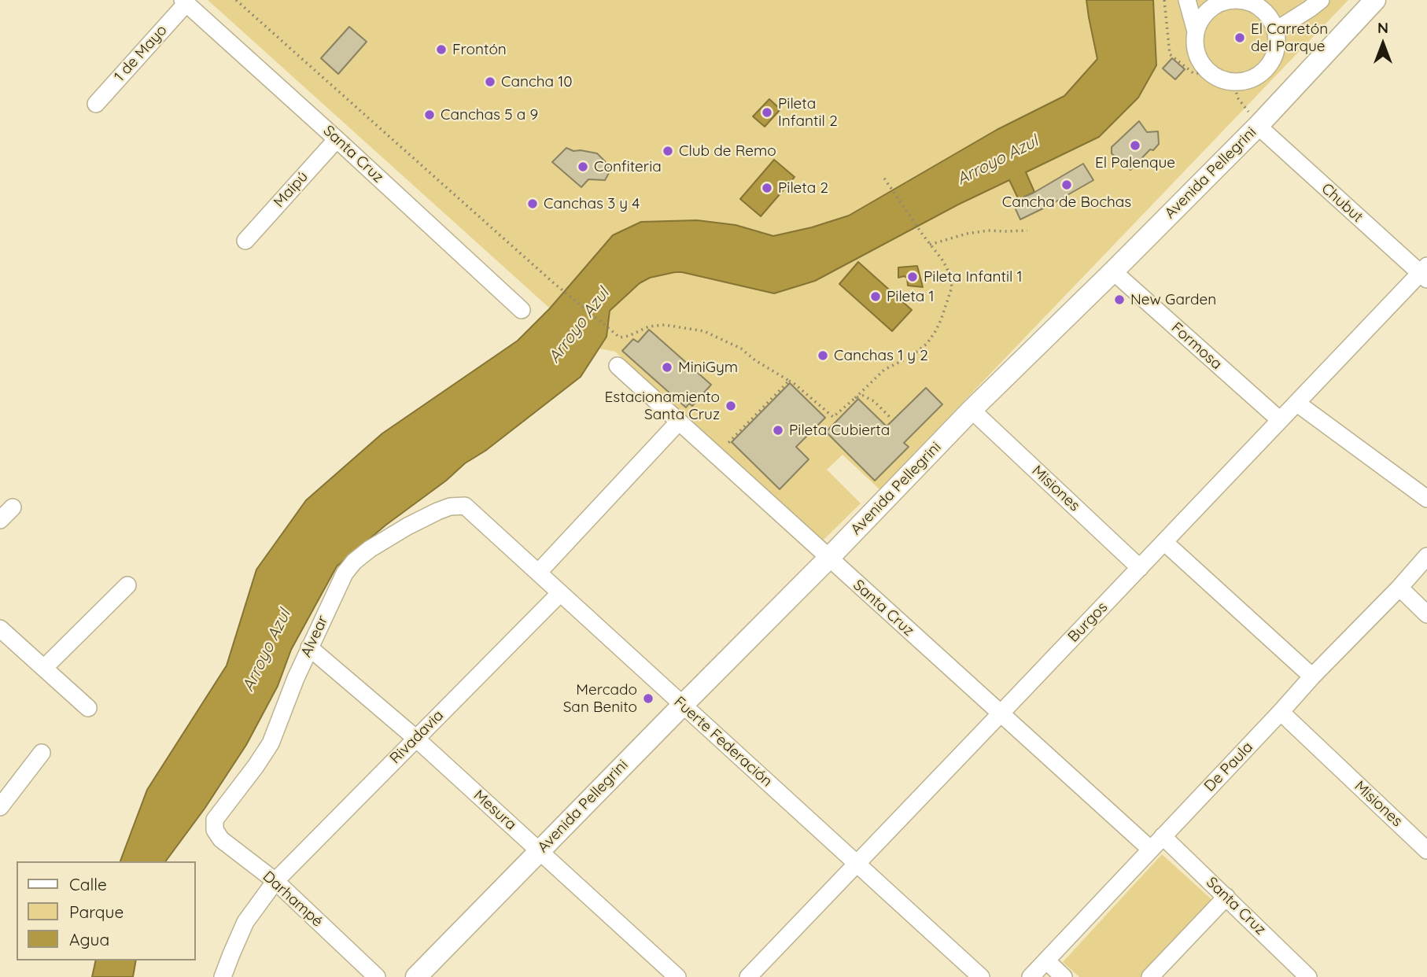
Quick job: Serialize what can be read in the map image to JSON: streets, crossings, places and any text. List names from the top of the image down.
{
  "streets": {
    "main road": ["Avenida Pellegrini"],
    "street": [
      "1 de Mayo",
      "Santa Cruz",
      "Maipú",
      "Chubut",
      "Formosa",
      "Misiones",
      "Burgos",
      "Alvear",
      "Rivadavia",
      "Fuerte Federación",
      "De Paula",
      "Mesura",
      "Darhampé"
    ]
  },
  "crossings": [
    ["1 de Mayo", "Santa Cruz"],
    ["Santa Cruz", "Avenida Pellegrini"],
    ["Santa Cruz", "Maipú"],
    ["Santa Cruz", "Burgos"],
    ["Santa Cruz", "De Paula"],
    ["Avenida Pellegrini", "Chubut"],
    ["Avenida Pellegrini", "Formosa"],
    ["Avenida Pellegrini", "Misiones"],
    ["Avenida Pellegrini", "Fuerte Federación"],
    ["Avenida Pellegrini", "Mesura"],
    ["Chubut", "Burgos"],
    ["Formosa", "Burgos"],
    ["Misiones", "Burgos"],
    ["Misiones", "De Paula"],
    ["Burgos", "Fuerte Federación"],
    ["Alvear", "Fuerte Federación"],
    ["Alvear", "Mesura"],
    ["Alvear", "Darhampé"],
    ["Rivadavia", "Fuerte Federación"],
    ["Rivadavia", "Mesura"],
    ["Rivadavia", "Darhampé"]
  ],
  "water": ["Arroyo Azul"],
  "places": [
    "El Carretón del Parque",
    "Frontón",
    "Cancha 10",
    "Pileta Infantil 2",
    "Canchas 5 a 9",
    "El Palenque",
    "Club de Remo",
    "Confiteria",
    "Cancha de Bochas",
    "Pileta 2",
    "Canchas 3 y 4",
    "Pileta Infantil 1",
    "Pileta 1",
    "New Garden",
    "Canchas 1 y 2",
    "MiniGym",
    "Estacionamiento Santa Cruz",
    "Pileta Cubierta",
    "Mercado San Benito"
  ],
  "legend": ["Calle", "Parque", "Agua"],
  "north": "top"
}
